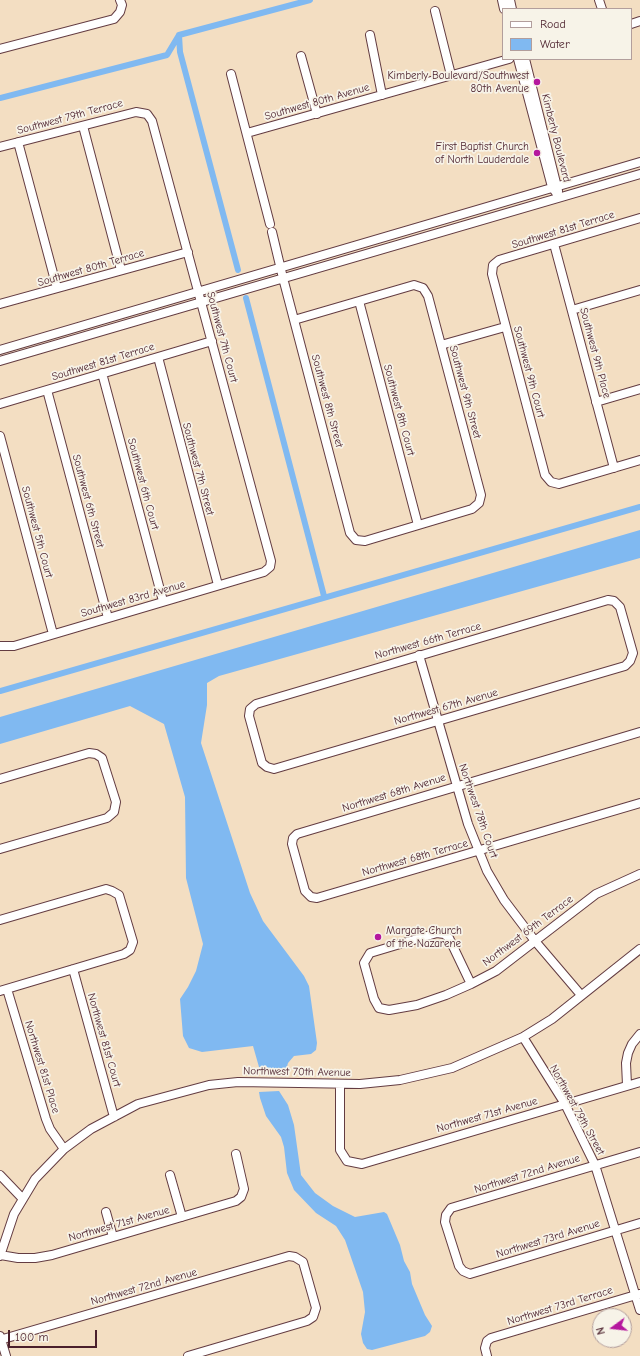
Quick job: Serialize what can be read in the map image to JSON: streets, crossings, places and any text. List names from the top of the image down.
{
  "streets": {
    "street": [
      "Southwest 80th Avenue",
      "Southwest 79th Terrace",
      "Kimberly Boulevard",
      "Southwest 81st Terrace",
      "Southwest 80th Terrace",
      "Southwest 7th Court",
      "Southwest 9th Place",
      "Southwest 9th Court",
      "Southwest 9th Street",
      "Southwest 8th Street",
      "Southwest 8th Court",
      "Southwest 7th Street",
      "Southwest 6th Court",
      "Southwest 6th Street",
      "Southwest 5th Court",
      "Southwest 83rd Avenue",
      "Northwest 66th Terrace",
      "Northwest 67th Avenue",
      "Northwest 68th Avenue",
      "Northwest 78th Court",
      "Northwest 68th Terrace",
      "Northwest 69th Terrace",
      "Northwest 81st Court",
      "Northwest 81st Place",
      "Northwest 70th Avenue",
      "Northwest 79th Street",
      "Northwest 71st Avenue",
      "Northwest 72nd Avenue",
      "Northwest 73rd Avenue",
      "Northwest 73rd Terrace"
    ]
  },
  "crossings": [
    ["Southwest 79th Terrace", "Southwest 7th Court"],
    ["Southwest 81st Terrace", "Southwest 7th Court"],
    ["Southwest 81st Terrace", "Southwest 9th Place"],
    ["Southwest 81st Terrace", "Southwest 9th Court"],
    ["Southwest 81st Terrace", "Southwest 7th Street"],
    ["Southwest 81st Terrace", "Southwest 6th Court"],
    ["Southwest 81st Terrace", "Southwest 6th Street"],
    ["Southwest 80th Terrace", "Southwest 7th Court"],
    ["Southwest 7th Court", "Southwest 83rd Avenue"],
    ["Southwest 9th Place", "Southwest 9th Court"],
    ["Southwest 9th Street", "Southwest 8th Street"],
    ["Southwest 9th Street", "Southwest 8th Court"],
    ["Southwest 8th Street", "Southwest 8th Court"],
    ["Southwest 7th Street", "Southwest 83rd Avenue"],
    ["Southwest 6th Court", "Southwest 83rd Avenue"],
    ["Southwest 6th Street", "Southwest 83rd Avenue"],
    ["Southwest 5th Court", "Southwest 83rd Avenue"],
    ["Northwest 66th Terrace", "Northwest 67th Avenue"],
    ["Northwest 66th Terrace", "Northwest 78th Court"],
    ["Northwest 67th Avenue", "Northwest 78th Court"],
    ["Northwest 68th Avenue", "Northwest 78th Court"],
    ["Northwest 68th Avenue", "Northwest 68th Terrace"],
    ["Northwest 78th Court", "Northwest 68th Terrace"],
    ["Northwest 78th Court", "Northwest 69th Terrace"],
    ["Northwest 78th Court", "Northwest 70th Avenue"],
    ["Northwest 81st Court", "Northwest 70th Avenue"],
    ["Northwest 81st Place", "Northwest 70th Avenue"],
    ["Northwest 70th Avenue", "Northwest 79th Street"],
    ["Northwest 70th Avenue", "Northwest 71st Avenue"],
    ["Northwest 79th Street", "Northwest 71st Avenue"],
    ["Northwest 79th Street", "Northwest 72nd Avenue"],
    ["Northwest 79th Street", "Northwest 73rd Avenue"],
    ["Northwest 79th Street", "Northwest 73rd Terrace"],
    ["Northwest 72nd Avenue", "Northwest 73rd Avenue"]
  ],
  "places": ["Kimberly Boulevard/Southwest 80th Avenue", "First Baptist Church of North Lauderdale", "Margate Church of the Nazarene"],
  "legend": ["Road", "Water"],
  "scale_bar": "100 m",
  "north": "left"
}
